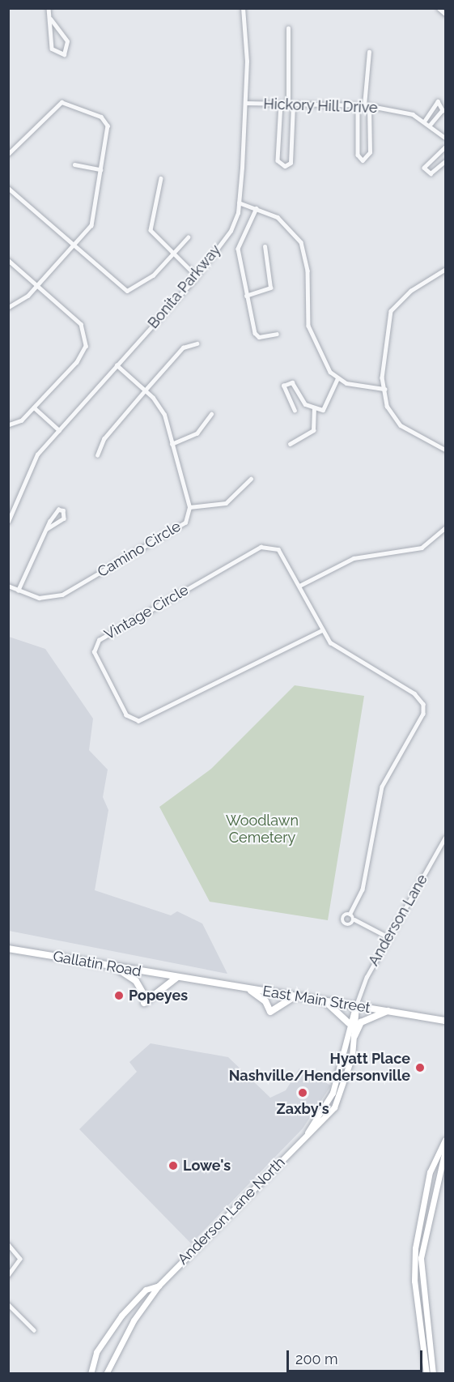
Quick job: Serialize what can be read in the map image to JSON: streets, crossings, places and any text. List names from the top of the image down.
{
  "streets": {
    "main road": ["Gallatin Road", "East Main Street"],
    "street": [
      "Hickory Hill Drive",
      "Bonita Parkway",
      "Camino Circle",
      "Vintage Circle",
      "Anderson Lane",
      "Anderson Lane North"
    ]
  },
  "crossings": [
    ["Hickory Hill Drive", "Bonita Parkway"],
    ["Bonita Parkway", "Camino Circle"],
    ["Anderson Lane", "East Main Street"],
    ["Anderson Lane", "Anderson Lane North"],
    ["Gallatin Road", "East Main Street"],
    ["East Main Street", "Anderson Lane North"]
  ],
  "parks": ["Woodlawn Cemetery"],
  "places": [
    "Popeyes",
    "Hyatt Place Nashville/Hendersonville",
    "Zaxby's",
    "Lowe's"
  ],
  "scale_bar": "200 m"
}
